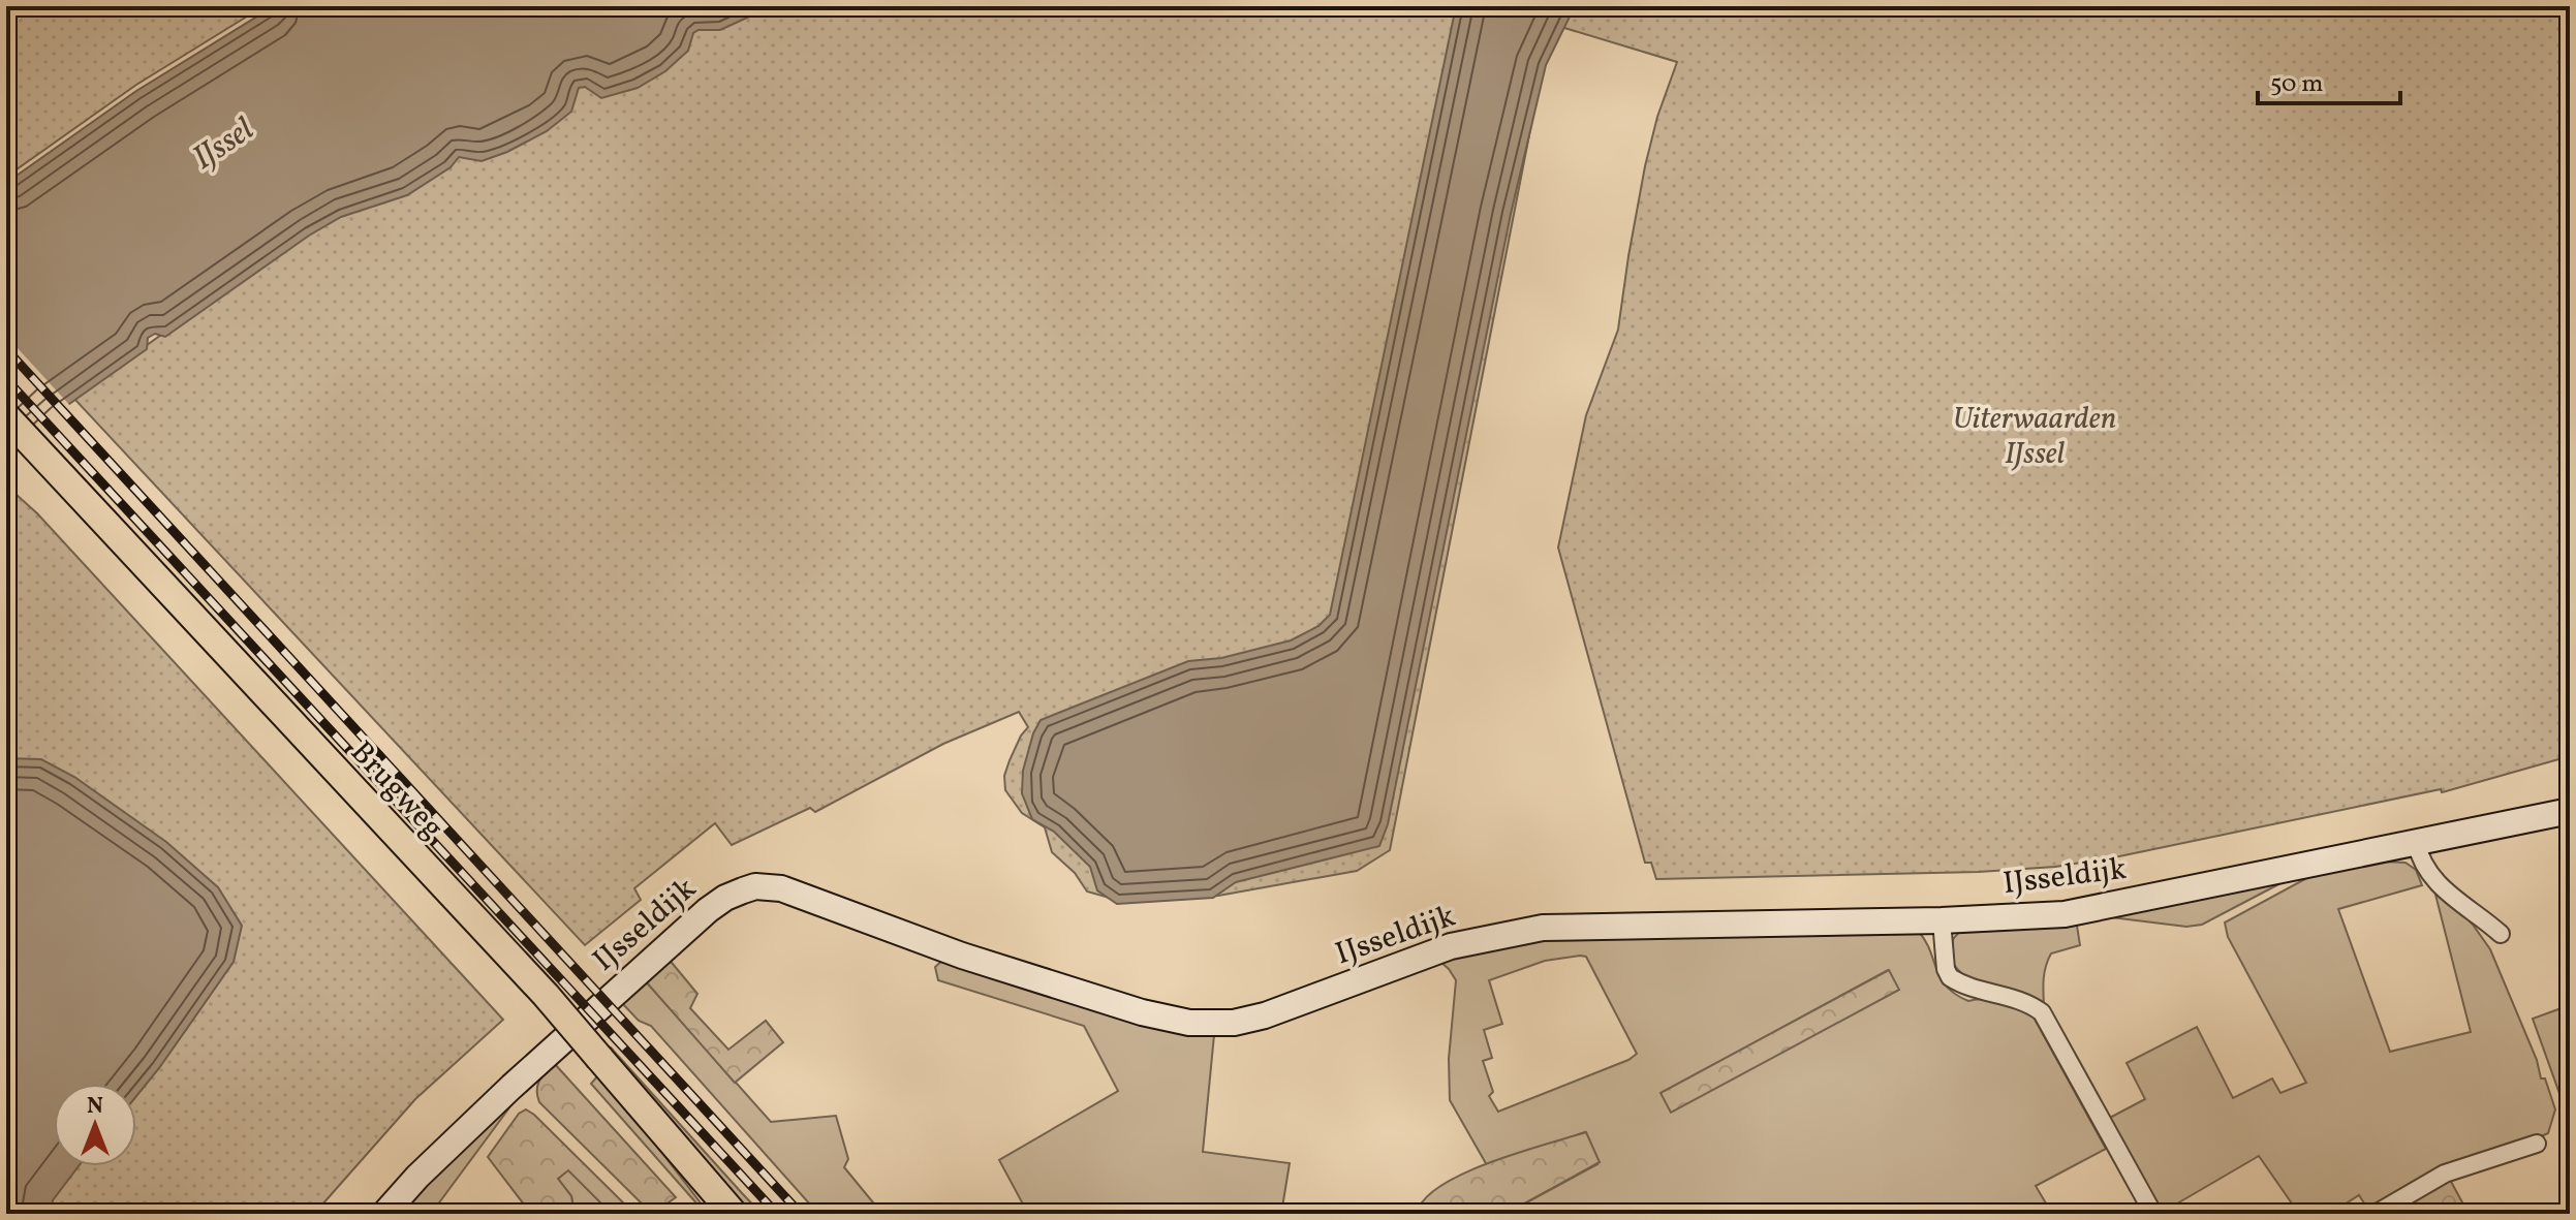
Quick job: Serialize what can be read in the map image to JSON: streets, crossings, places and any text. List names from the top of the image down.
{
  "streets": {
    "main road": ["Brugweg"],
    "street": ["IJsseldijk"]
  },
  "water": ["IJssel"],
  "parks": ["Uiterwaarden IJssel"],
  "scale_bar": "50 m",
  "north": "top"
}
